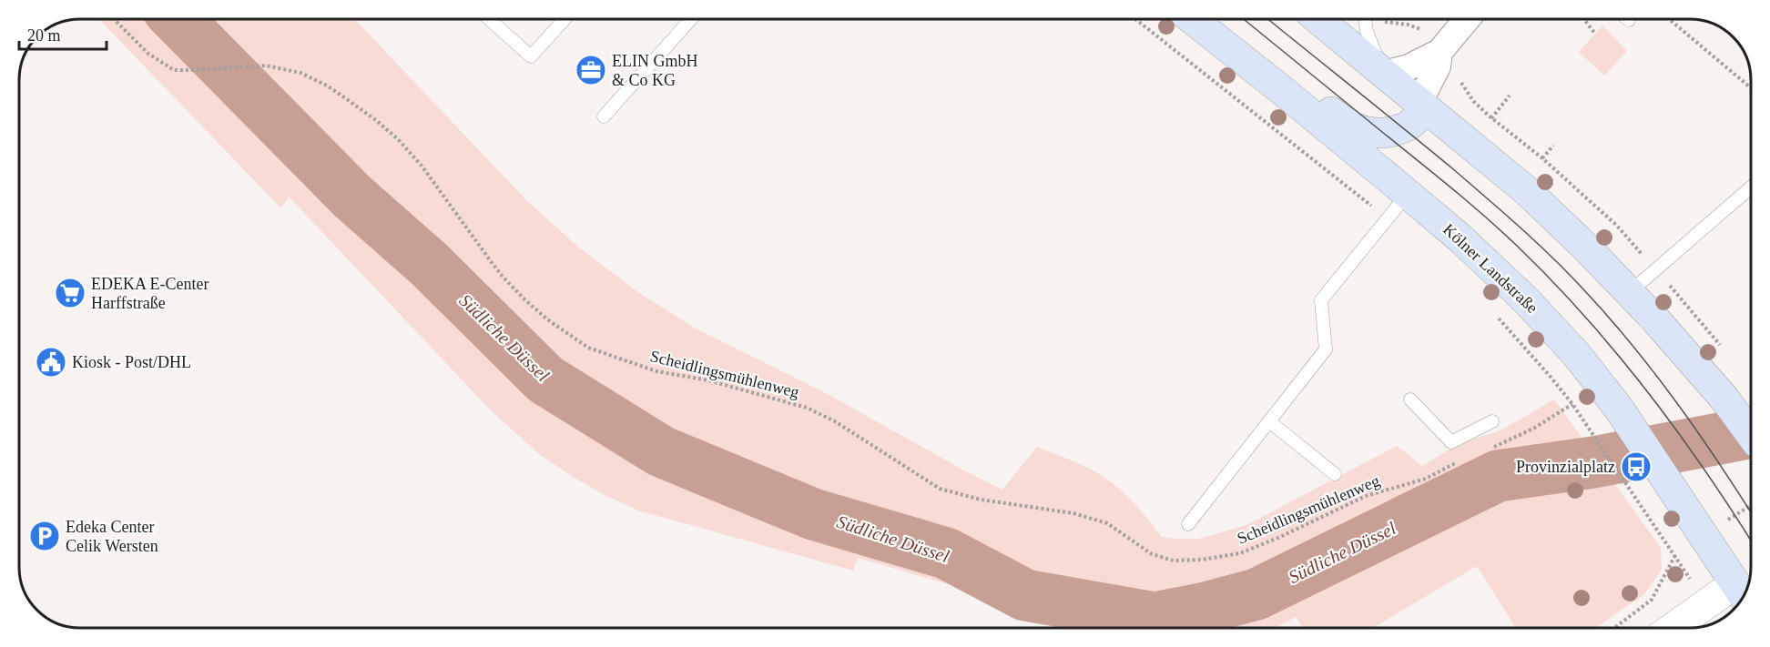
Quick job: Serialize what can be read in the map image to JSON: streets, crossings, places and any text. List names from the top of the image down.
{
  "streets": {
    "main road": ["Kölner Landstraße"],
    "path": ["Scheidlingsmühlenweg"]
  },
  "water": ["Südliche Düssel"],
  "places": {
    "office": ["ELIN GmbH & Co KG"],
    "supermarket": ["EDEKA E-Center Harffstraße"],
    "public building": ["Kiosk - Post/DHL"],
    "bus stop": ["Provinzialplatz"],
    "parking": ["Edeka Center Celik Wersten"]
  },
  "scale_bar": "20 m"
}
